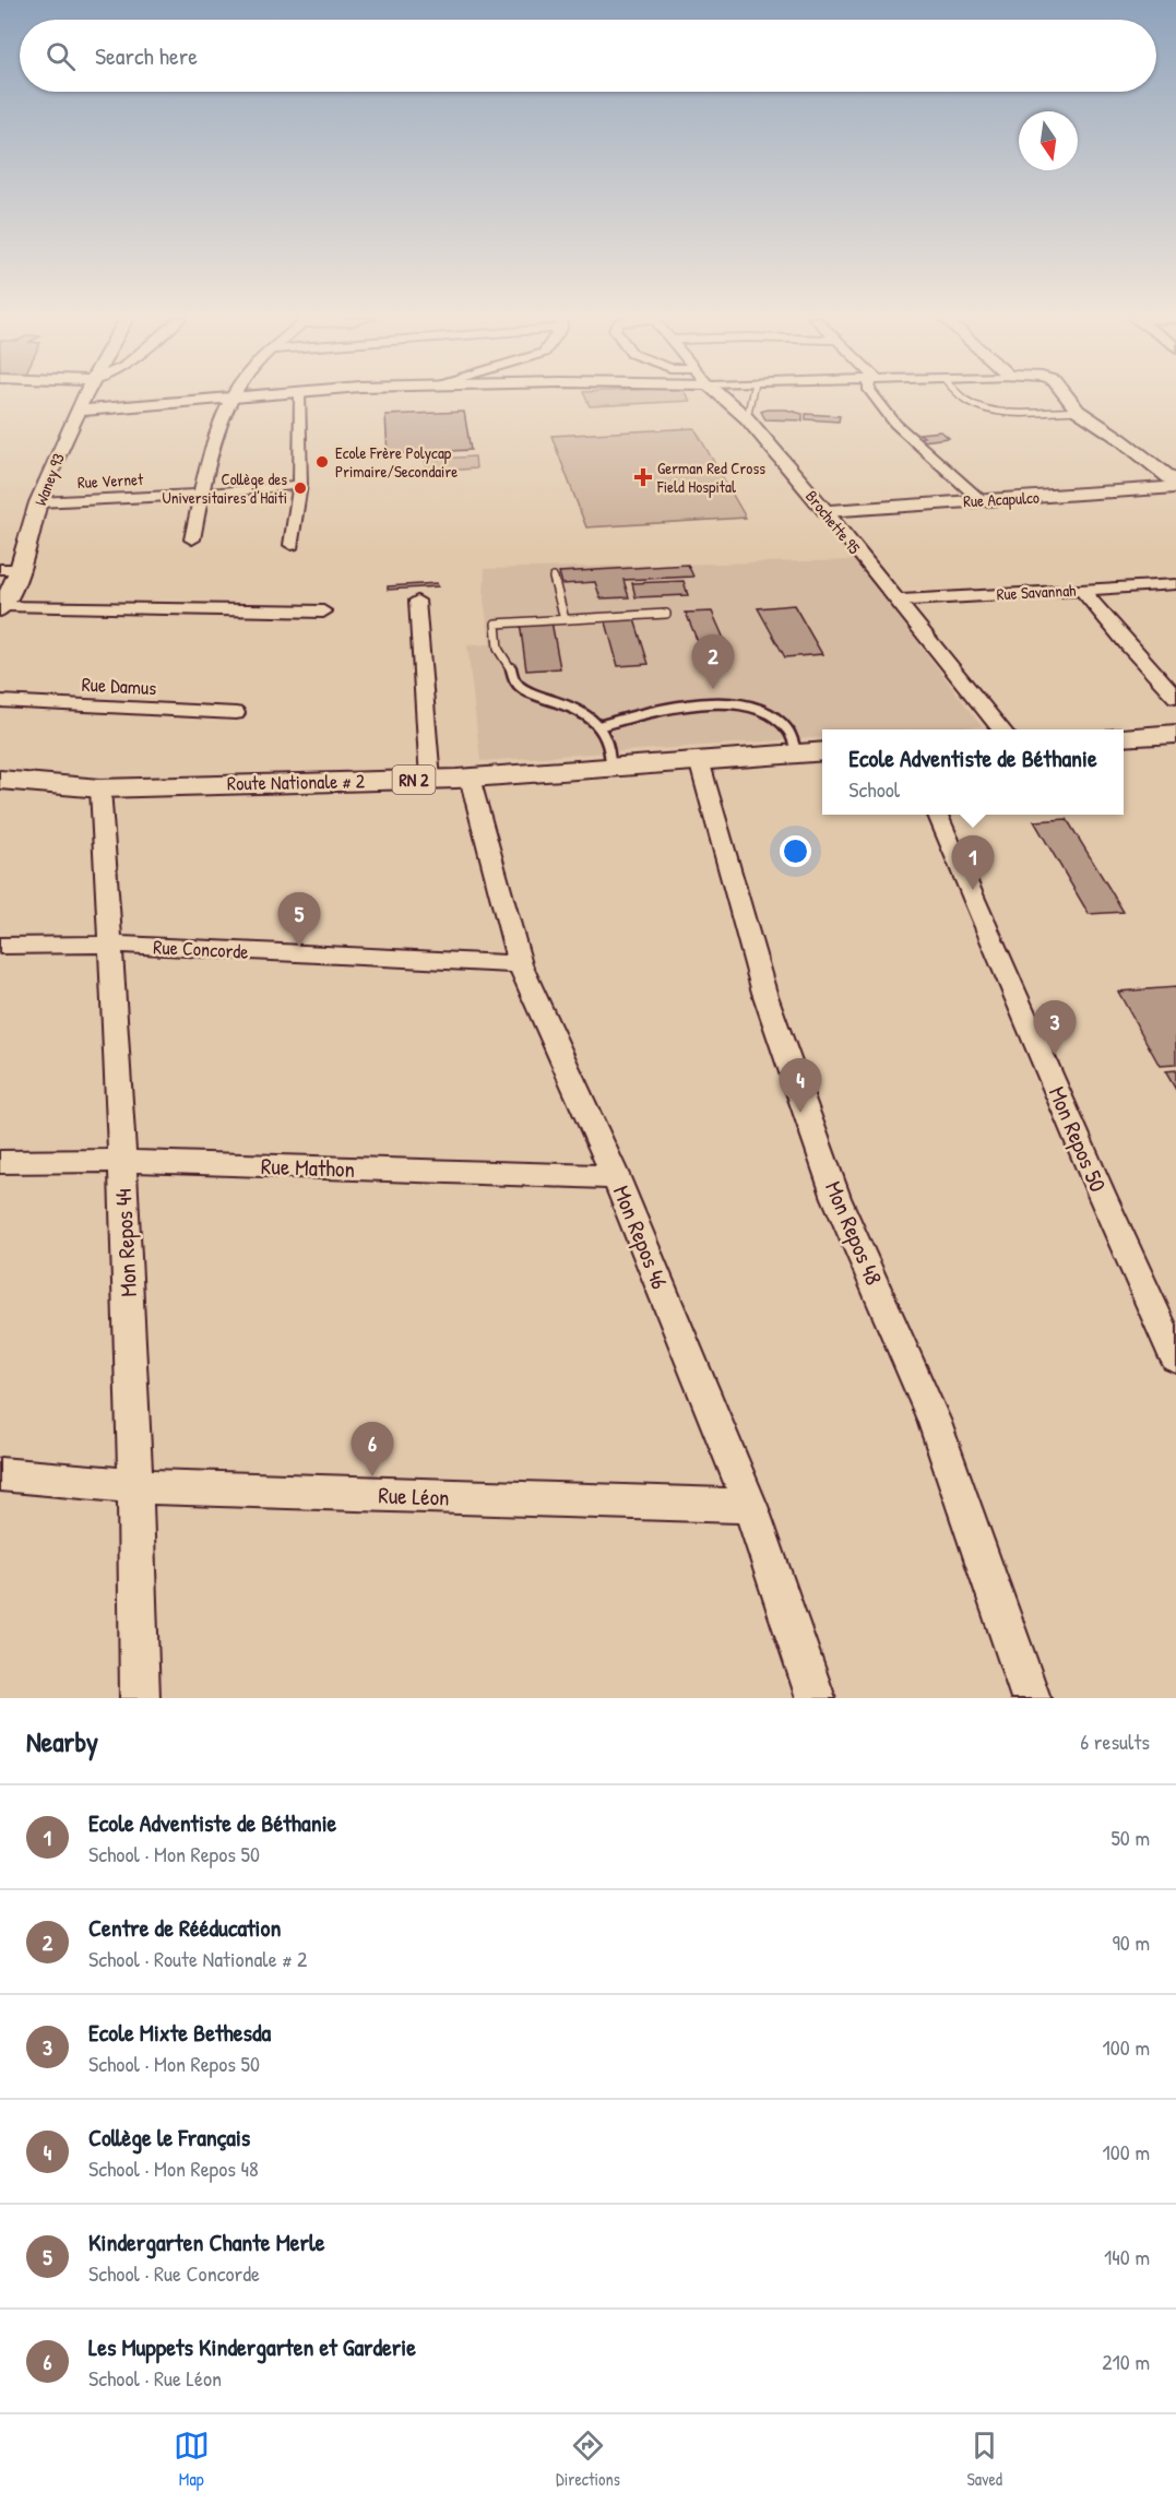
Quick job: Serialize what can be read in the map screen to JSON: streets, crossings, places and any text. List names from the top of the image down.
{
  "streets": {
    "main road": ["RN 2", "Route Nationale # 2"],
    "street": [
      "Waney 93",
      "Rue Vernet",
      "Rue Acapulco",
      "Brochette 95",
      "Rue Savannah",
      "Rue Damus",
      "Rue Concorde",
      "Mon Repos 50",
      "Rue Mathon",
      "Mon Repos 48",
      "Mon Repos 46",
      "Mon Repos 44",
      "Rue Léon"
    ]
  },
  "crossings": [
    ["Waney 93", "Rue Vernet"],
    ["Rue Acapulco", "Brochette 95"],
    ["Brochette 95", "Rue Savannah"],
    ["Route Nationale # 2", "Mon Repos 48"],
    ["Route Nationale # 2", "Mon Repos 46"],
    ["Route Nationale # 2", "Mon Repos 44"],
    ["Rue Concorde", "Mon Repos 46"],
    ["Rue Concorde", "Mon Repos 44"],
    ["Rue Mathon", "Mon Repos 46"],
    ["Rue Mathon", "Mon Repos 44"],
    ["Mon Repos 46", "Rue Léon"],
    ["Mon Repos 44", "Rue Léon"]
  ],
  "places": {
    "other": ["Ecole Frère Polycap Primaire/Secondaire", "Collège des Universitaires d’Haiti"],
    "health": ["German Red Cross Field Hospital"]
  },
  "north": "bottom",
  "page": {
    "search": "Search here",
    "pins": [
      "2",
      "1",
      "5",
      "3",
      "4",
      "6"
    ],
    "popup": ["Ecole Adventiste de Béthanie", "School"],
    "heading": ["Nearby", "6 results"],
    "list": [
      {
        "mark": "1",
        "name": "Ecole Adventiste de Béthanie",
        "note": "School · Mon Repos 50",
        "value": "50 m"
      },
      {
        "mark": "2",
        "name": "Centre de Rééducation",
        "note": "School · Route Nationale # 2",
        "value": "90 m"
      },
      {
        "mark": "3",
        "name": "Ecole Mixte Bethesda",
        "note": "School · Mon Repos 50",
        "value": "100 m"
      },
      {
        "mark": "4",
        "name": "Collège le Français",
        "note": "School · Mon Repos 48",
        "value": "100 m"
      },
      {
        "mark": "5",
        "name": "Kindergarten Chante Merle",
        "note": "School · Rue Concorde",
        "value": "140 m"
      },
      {
        "mark": "6",
        "name": "Les Muppets Kindergarten et Garderie",
        "note": "School · Rue Léon",
        "value": "210 m"
      }
    ],
    "nav": ["Map", "Directions", "Saved"]
  }
}
